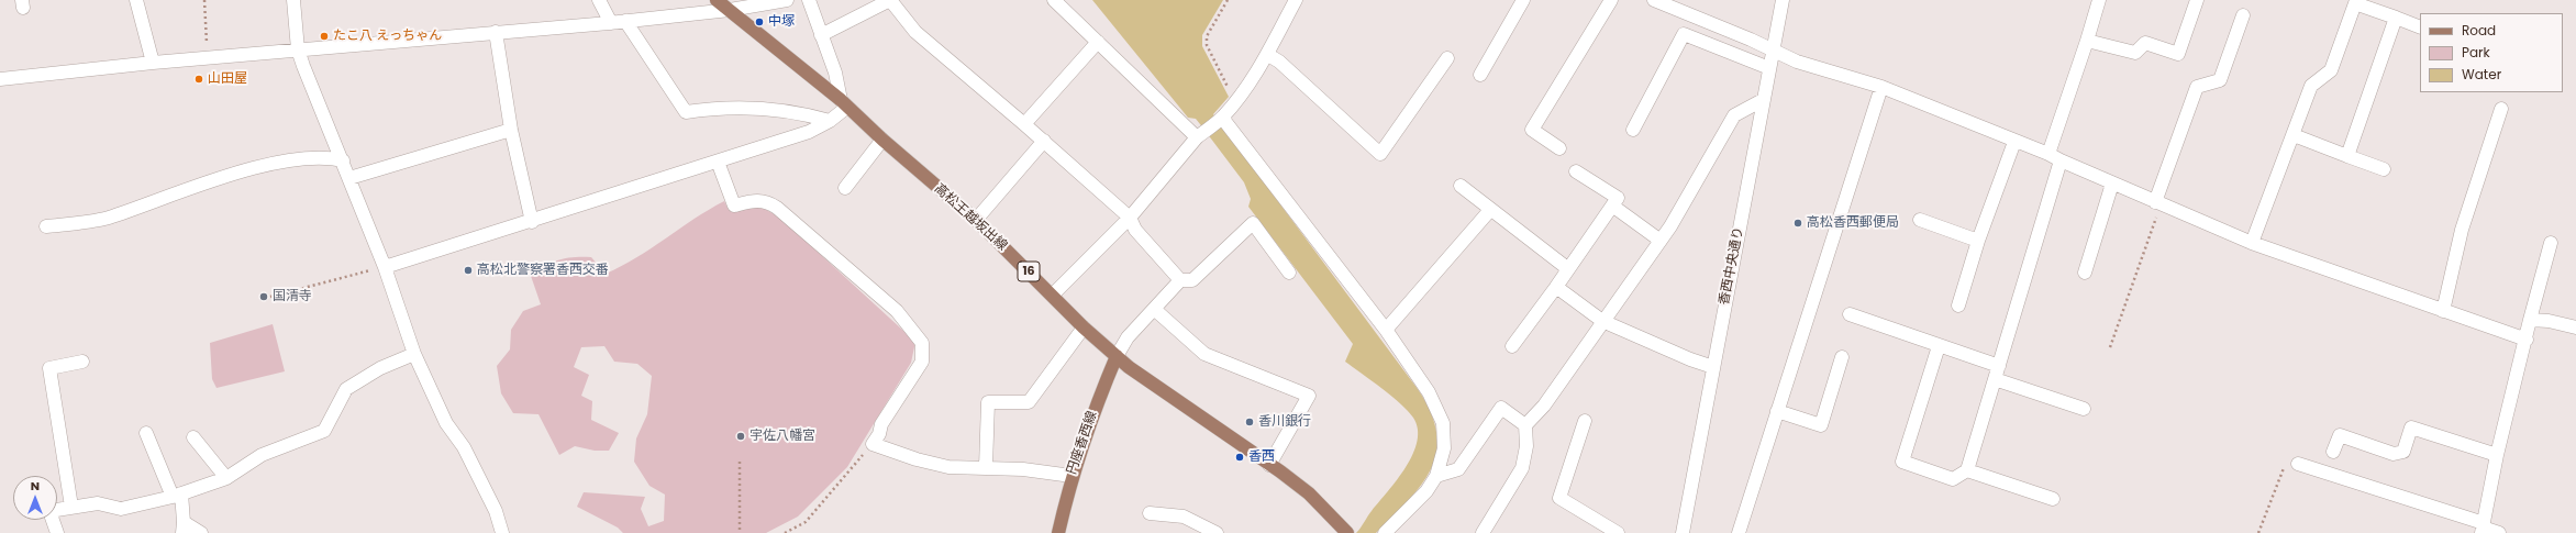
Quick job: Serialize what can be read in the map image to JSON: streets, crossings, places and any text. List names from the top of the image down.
{
  "streets": {
    "main road": ["高松王越坂出線", "16", "円座香西線"],
    "street": ["香西中央通り"]
  },
  "crossings": [
    ["高松王越坂出線", "円座香西線"]
  ],
  "places": [
    "中塚",
    "たこ八 えっちゃん",
    "山田屋",
    "高松香西郵便局",
    "高松北警察署香西交番",
    "国清寺",
    "香川銀行",
    "宇佐八幡宮",
    "香西"
  ],
  "legend": ["Road", "Park", "Water"],
  "north": "top"
}
